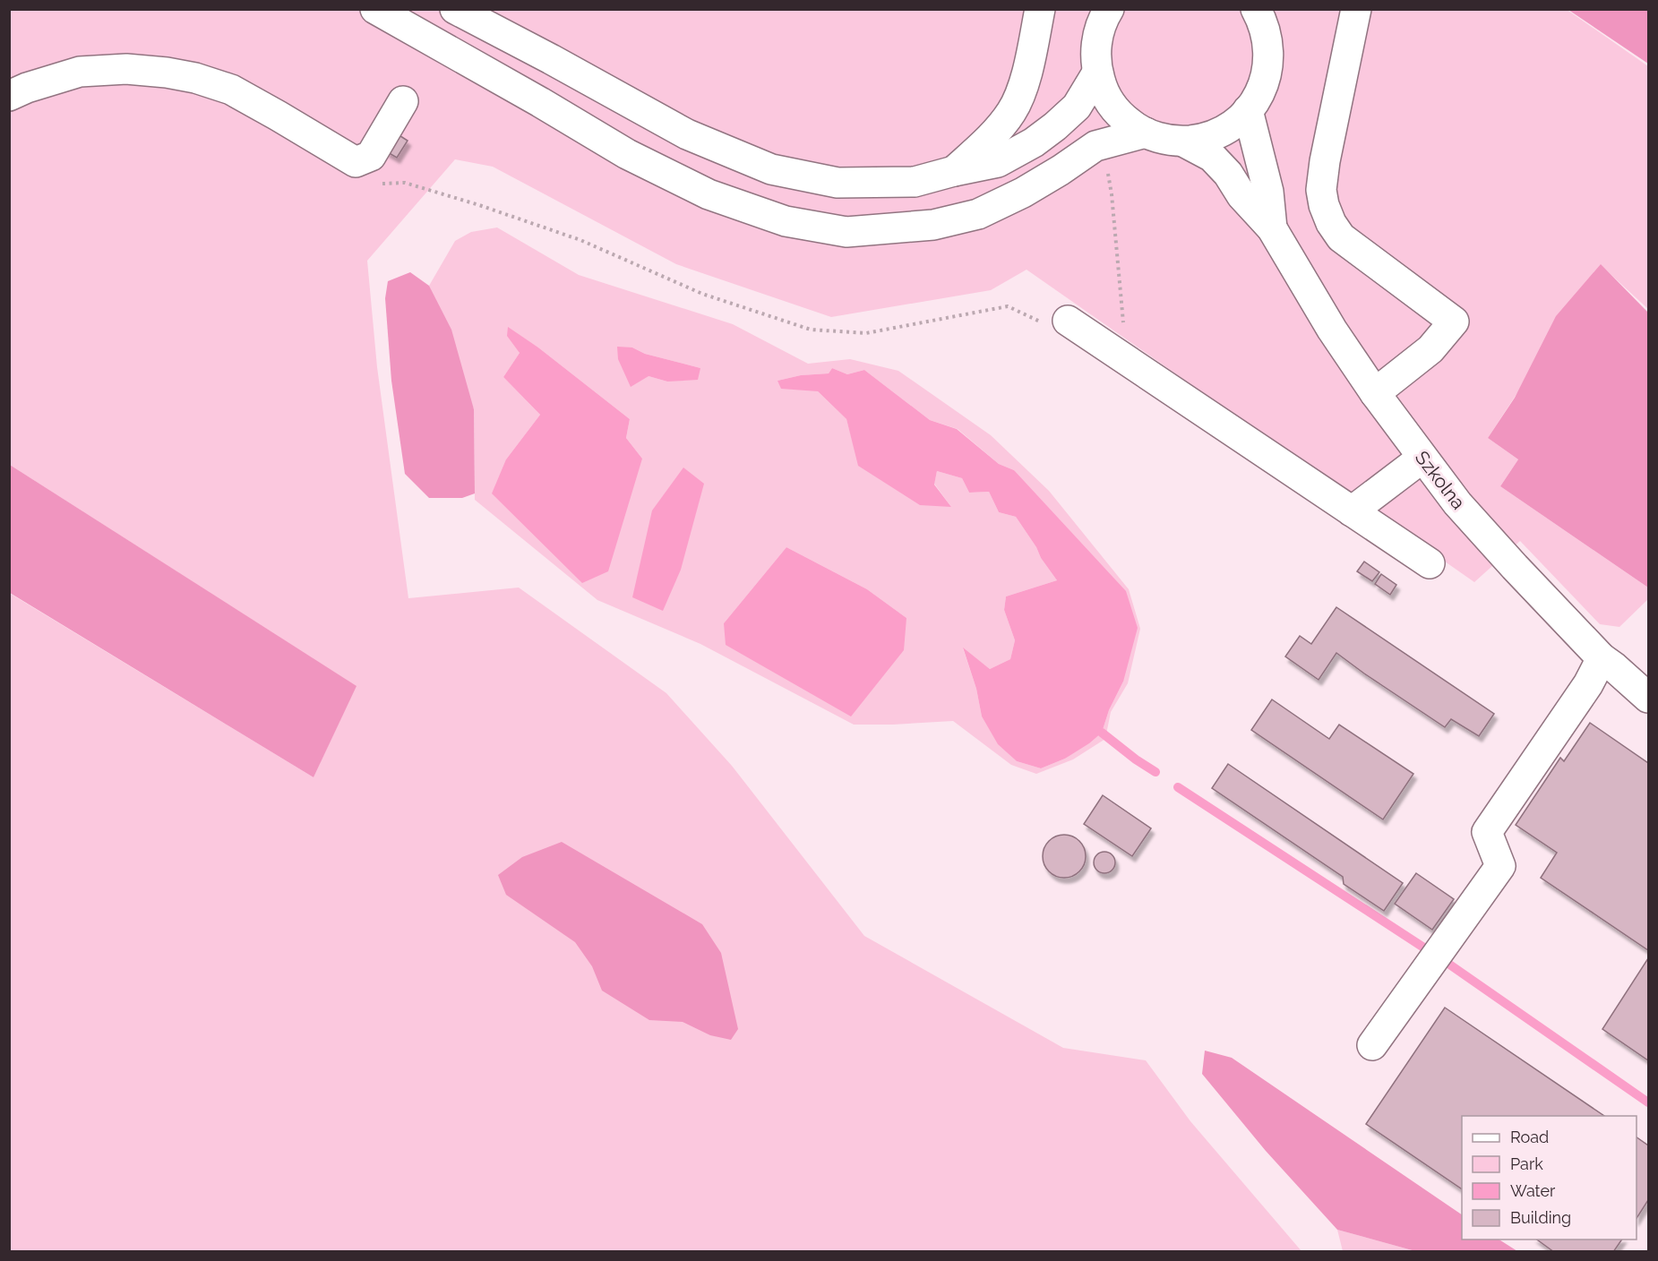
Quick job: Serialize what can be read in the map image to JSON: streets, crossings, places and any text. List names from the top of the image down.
{
  "streets": {
    "main road": ["Szkolna"]
  },
  "legend": [
    "Road",
    "Park",
    "Water",
    "Building"
  ]
}
